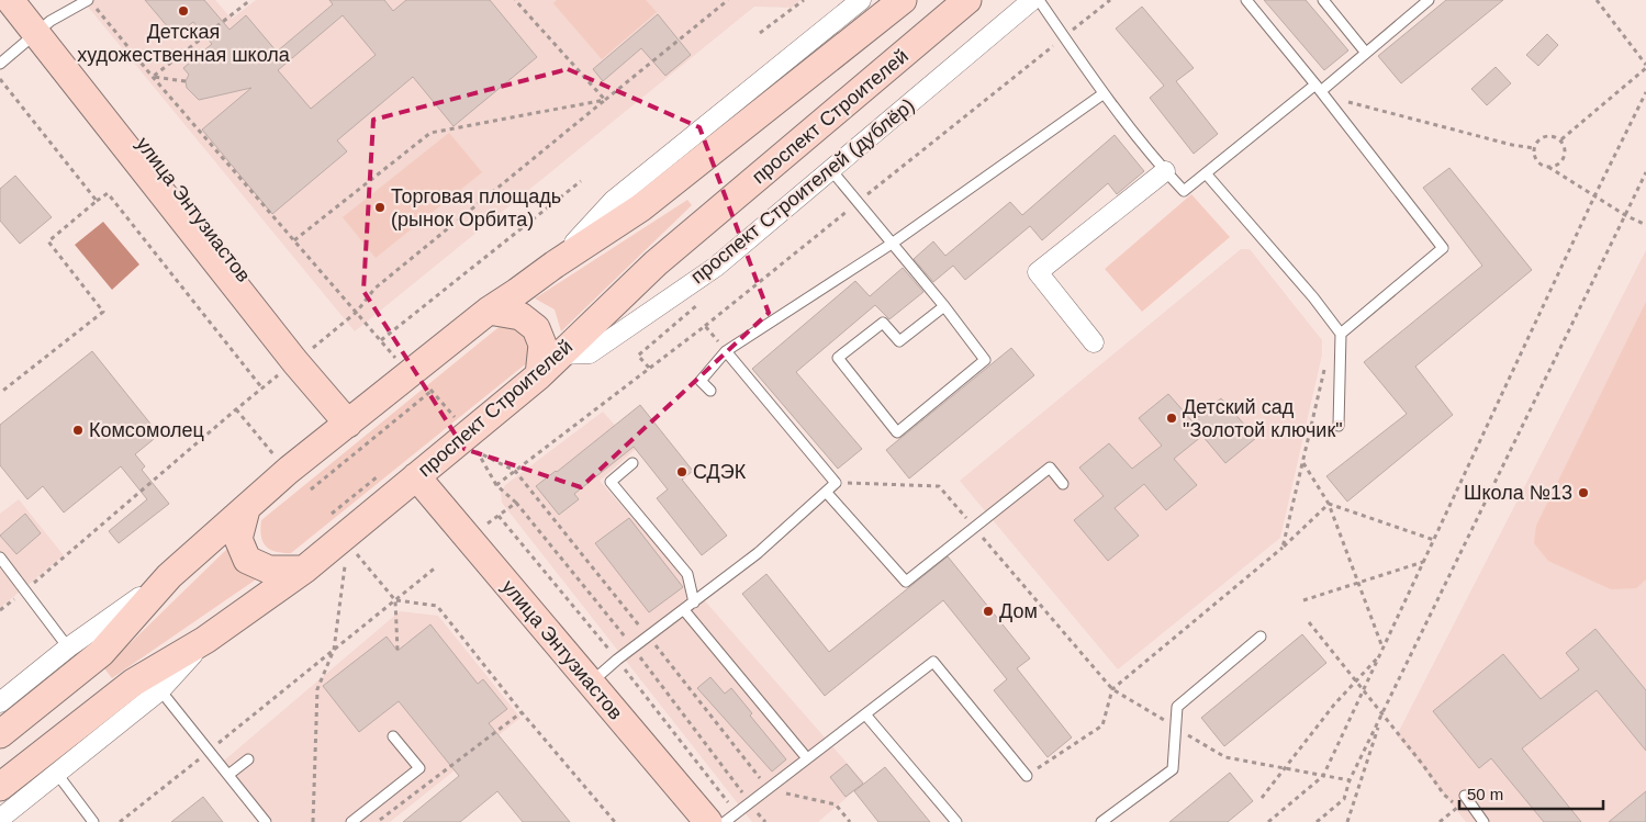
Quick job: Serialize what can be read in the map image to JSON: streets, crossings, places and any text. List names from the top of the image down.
{
  "streets": {
    "main road": ["проспект Строителей", "улица Энтузиастов"],
    "street": ["проспект Строителей (дублёр)"]
  },
  "crossings": [
    ["проспект Строителей", "проспект Строителей (дублёр)"],
    ["проспект Строителей", "улица Энтузиастов"]
  ],
  "places": [
    "Детская художественная школа",
    "Торговая площадь (рынок Орбита)",
    "Детский сад \"Золотой ключик\"",
    "Комсомолец",
    "СДЭК",
    "Школа №13",
    "Дом"
  ],
  "scale_bar": "50 m"
}
